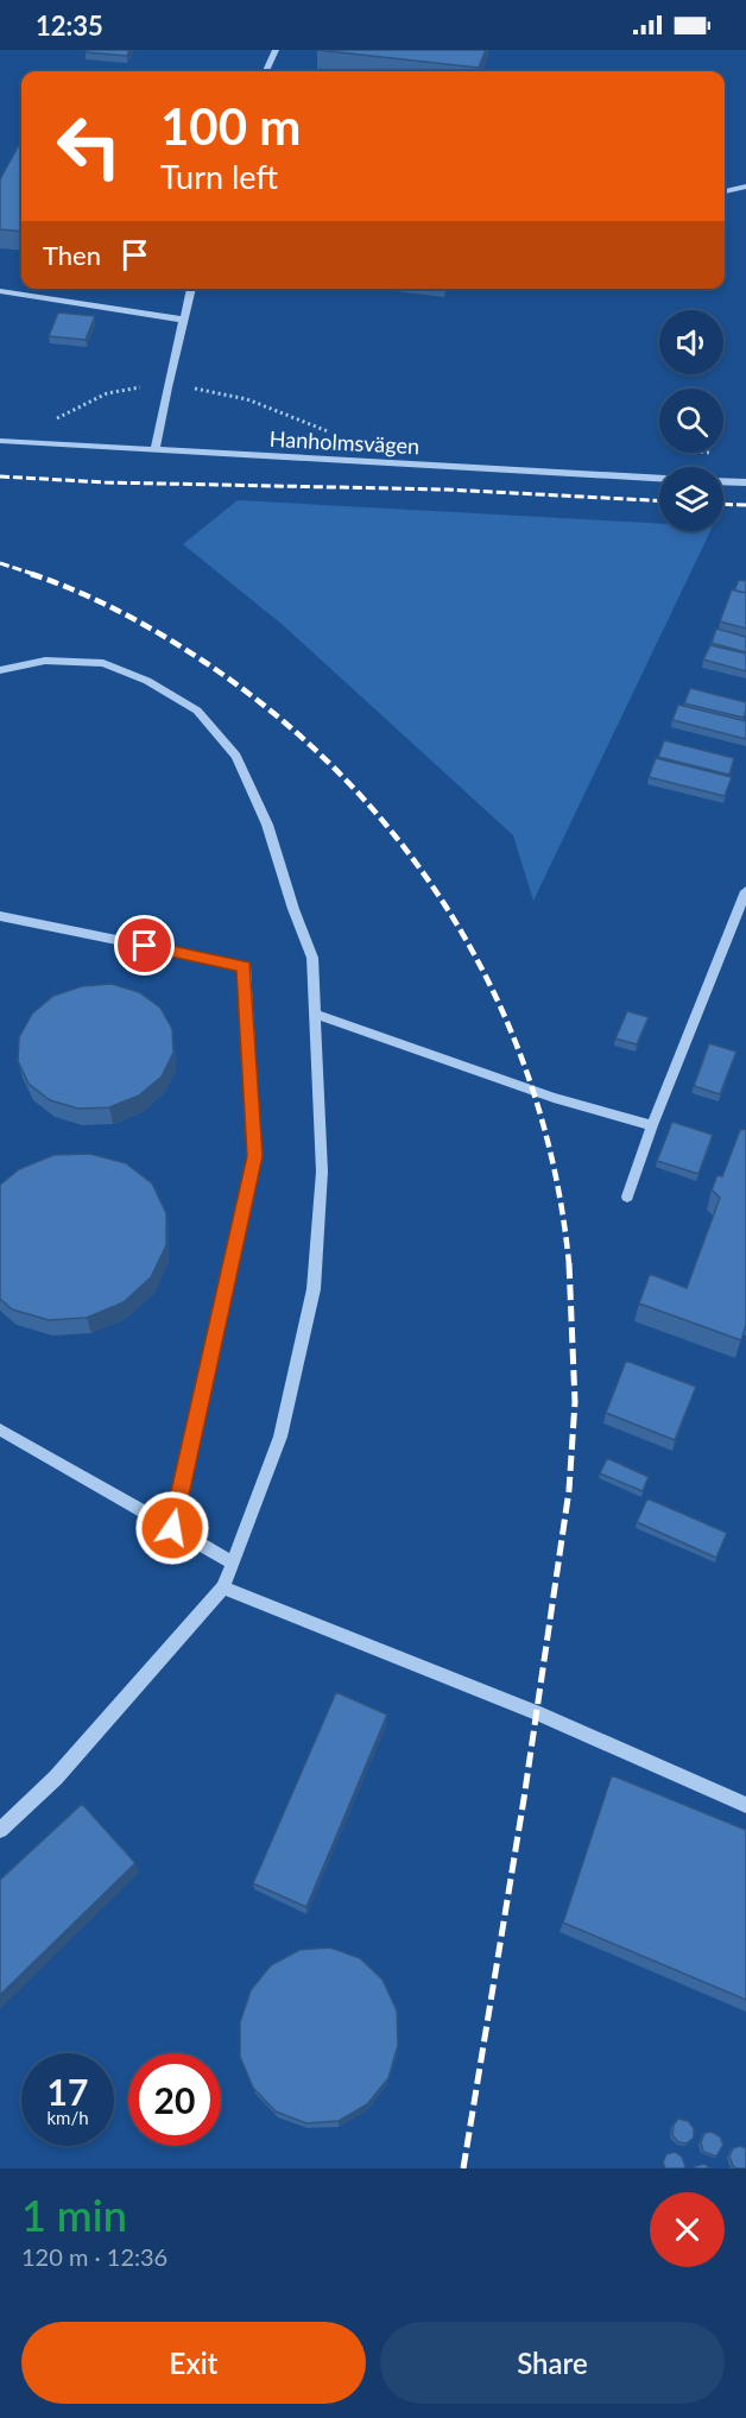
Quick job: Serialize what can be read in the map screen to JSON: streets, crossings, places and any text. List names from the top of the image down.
{
  "streets": {
    "street": ["Hanholmsvägen"]
  },
  "page": {
    "status": "12:35",
    "turn": ["100 m", "Turn left"],
    "then": "Then",
    "speed": "17 km/h",
    "limit": "20",
    "heading": ["1 min", "120 m · 12:36"],
    "buttons": ["Exit", "Share"]
  }
}
